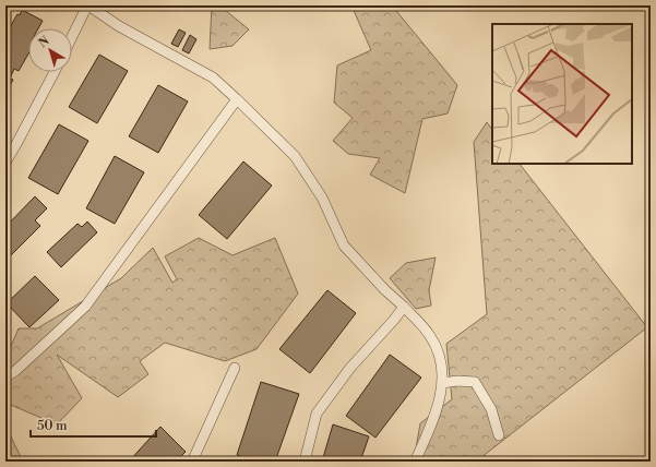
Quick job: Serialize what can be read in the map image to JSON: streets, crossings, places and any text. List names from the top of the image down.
{
  "scale_bar": "50 m",
  "north": "top left"
}
